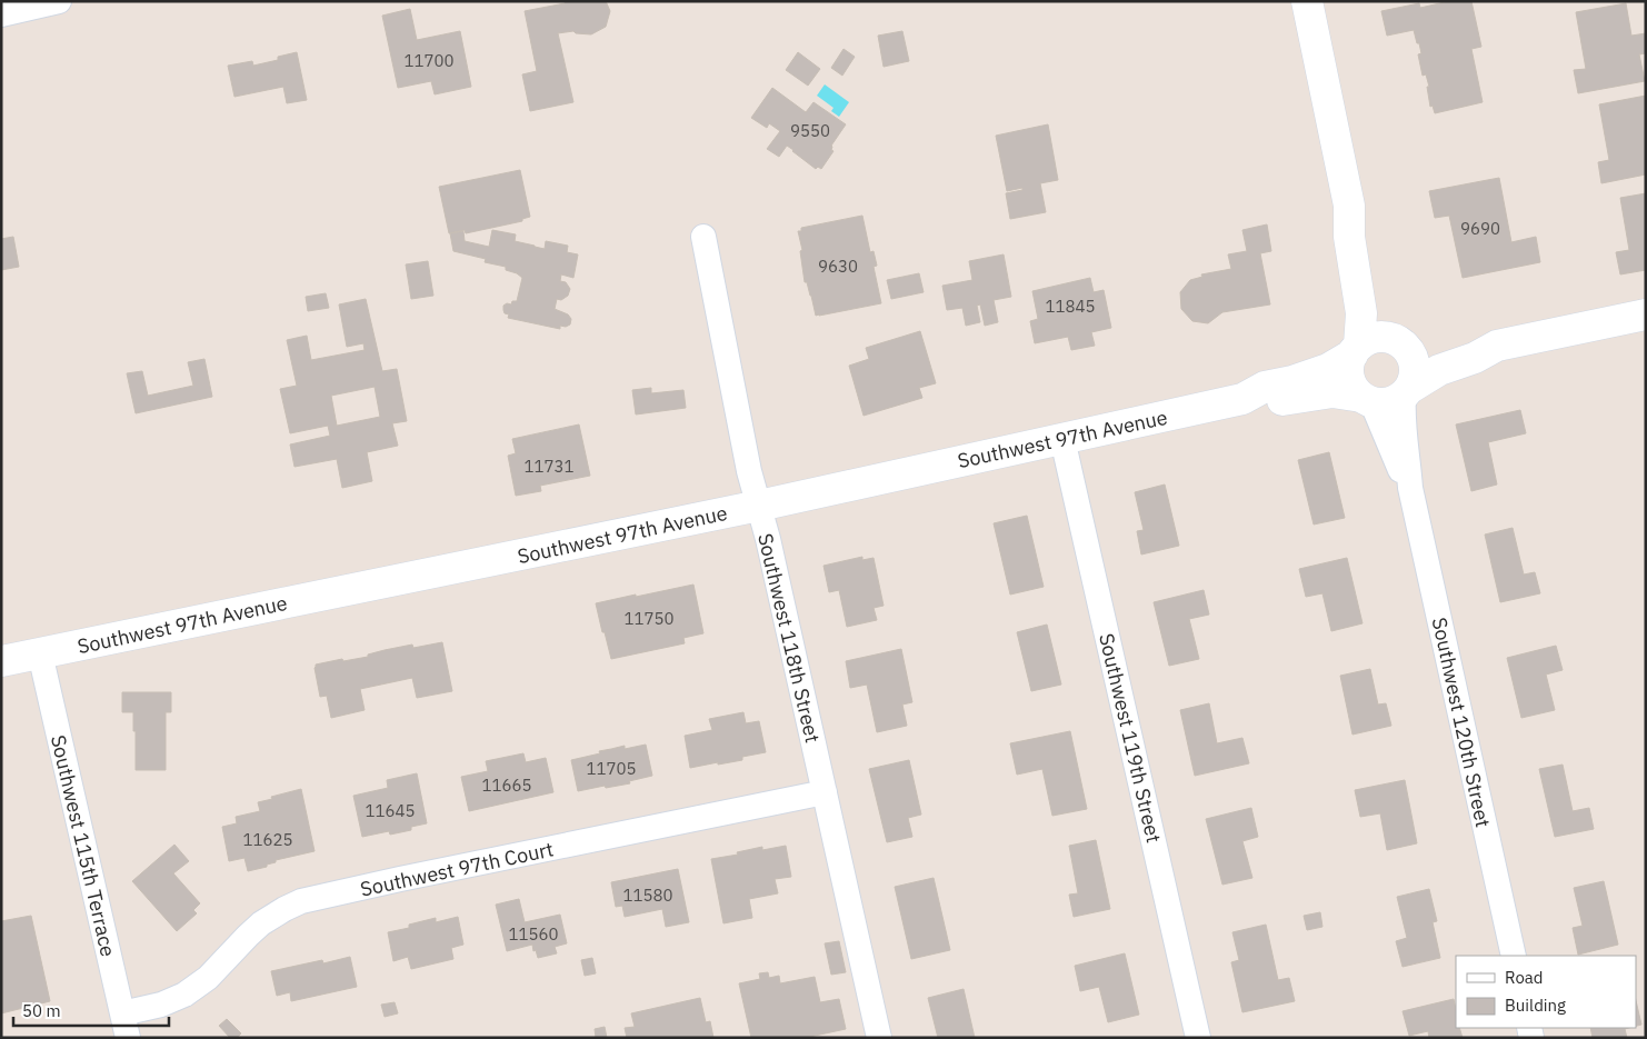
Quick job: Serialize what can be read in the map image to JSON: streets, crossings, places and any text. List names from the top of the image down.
{
  "streets": {
    "street": [
      "Southwest 97th Avenue",
      "Southwest 118th Street",
      "Southwest 120th Street",
      "Southwest 119th Street",
      "Southwest 115th Terrace",
      "Southwest 97th Court"
    ]
  },
  "crossings": [
    ["Southwest 97th Avenue", "Southwest 118th Street"],
    ["Southwest 97th Avenue", "Southwest 120th Street"],
    ["Southwest 97th Avenue", "Southwest 119th Street"],
    ["Southwest 97th Avenue", "Southwest 115th Terrace"],
    ["Southwest 118th Street", "Southwest 97th Court"],
    ["Southwest 115th Terrace", "Southwest 97th Court"]
  ],
  "house_numbers": [
    "11700",
    "9550",
    "9690",
    "9630",
    "11845",
    "11731",
    "11750",
    "11705",
    "11665",
    "11645",
    "11625",
    "11580",
    "11560"
  ],
  "legend": ["Road", "Building"],
  "scale_bar": "50 m"
}
